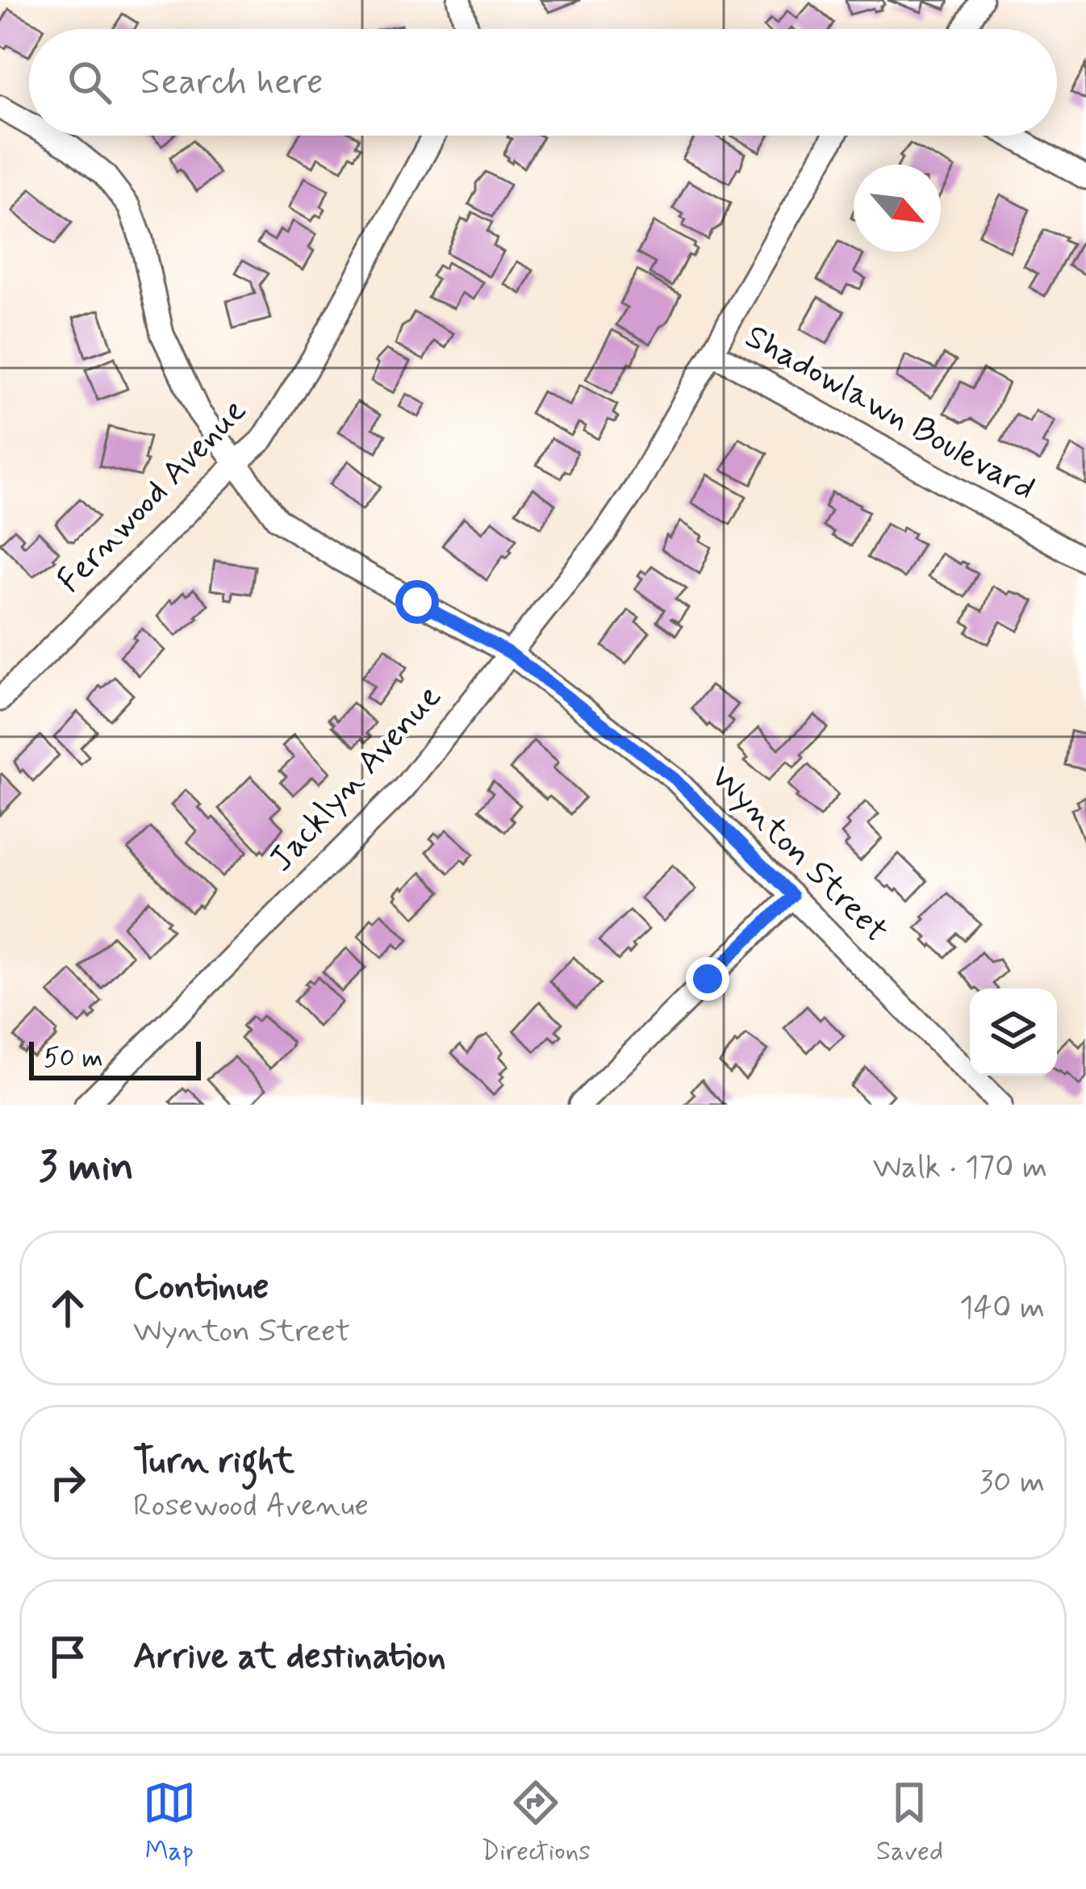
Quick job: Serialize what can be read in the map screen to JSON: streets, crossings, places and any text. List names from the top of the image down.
{
  "streets": {
    "street": [
      "Shadowlawn Boulevard",
      "Fernwood Avenue",
      "Jacklyn Avenue",
      "Wynton Street"
    ]
  },
  "crossings": [
    ["Shadowlawn Boulevard", "Jacklyn Avenue"],
    ["Fernwood Avenue", "Wynton Street"],
    ["Jacklyn Avenue", "Wynton Street"]
  ],
  "scale_bar": "50 m",
  "north": "bottom right",
  "page": {
    "search": "Search here",
    "scale": "50 m",
    "heading": ["3 min", "Walk · 170 m"],
    "list": [
      ["Continue", "Wynton Street", "140 m"],
      ["Turn right", "Rosewood Avenue", "30 m"],
      "Arrive at destination"
    ],
    "nav": ["Map", "Directions", "Saved"]
  }
}
